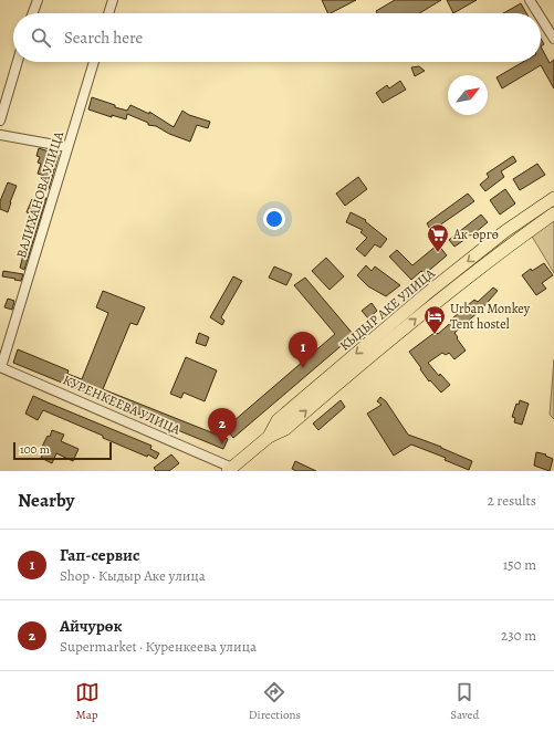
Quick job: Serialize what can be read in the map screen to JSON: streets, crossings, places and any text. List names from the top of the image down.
{
  "streets": {
    "highway": ["КЫДЫР АКЕ УЛИЦА"],
    "street": ["ВАЛИХАНОВА УЛИЦА", "КУРЕНКЕЕВА УЛИЦА"]
  },
  "crossings": [
    ["ВАЛИХАНОВА УЛИЦА", "КУРЕНКЕЕВА УЛИЦА"],
    ["КЫДЫР АКЕ УЛИЦА", "КУРЕНКЕЕВА УЛИЦА"]
  ],
  "places": {
    "supermarket": ["Ак-өргө"],
    "hotel": ["Urban Monkey Tent hostel"]
  },
  "scale_bar": "100 m",
  "north": "top right",
  "page": {
    "search": "Search here",
    "pins": ["1", "2"],
    "scale": "100 m",
    "heading": ["Nearby", "2 results"],
    "list": [
      {
        "mark": "1",
        "name": "Гап-сервис",
        "note": "Shop · Кыдыр Аке улица",
        "value": "150 m"
      },
      {
        "mark": "2",
        "name": "Айчурөк",
        "note": "Supermarket · Куренкеева улица",
        "value": "230 m"
      }
    ],
    "nav": ["Map", "Directions", "Saved"]
  }
}
